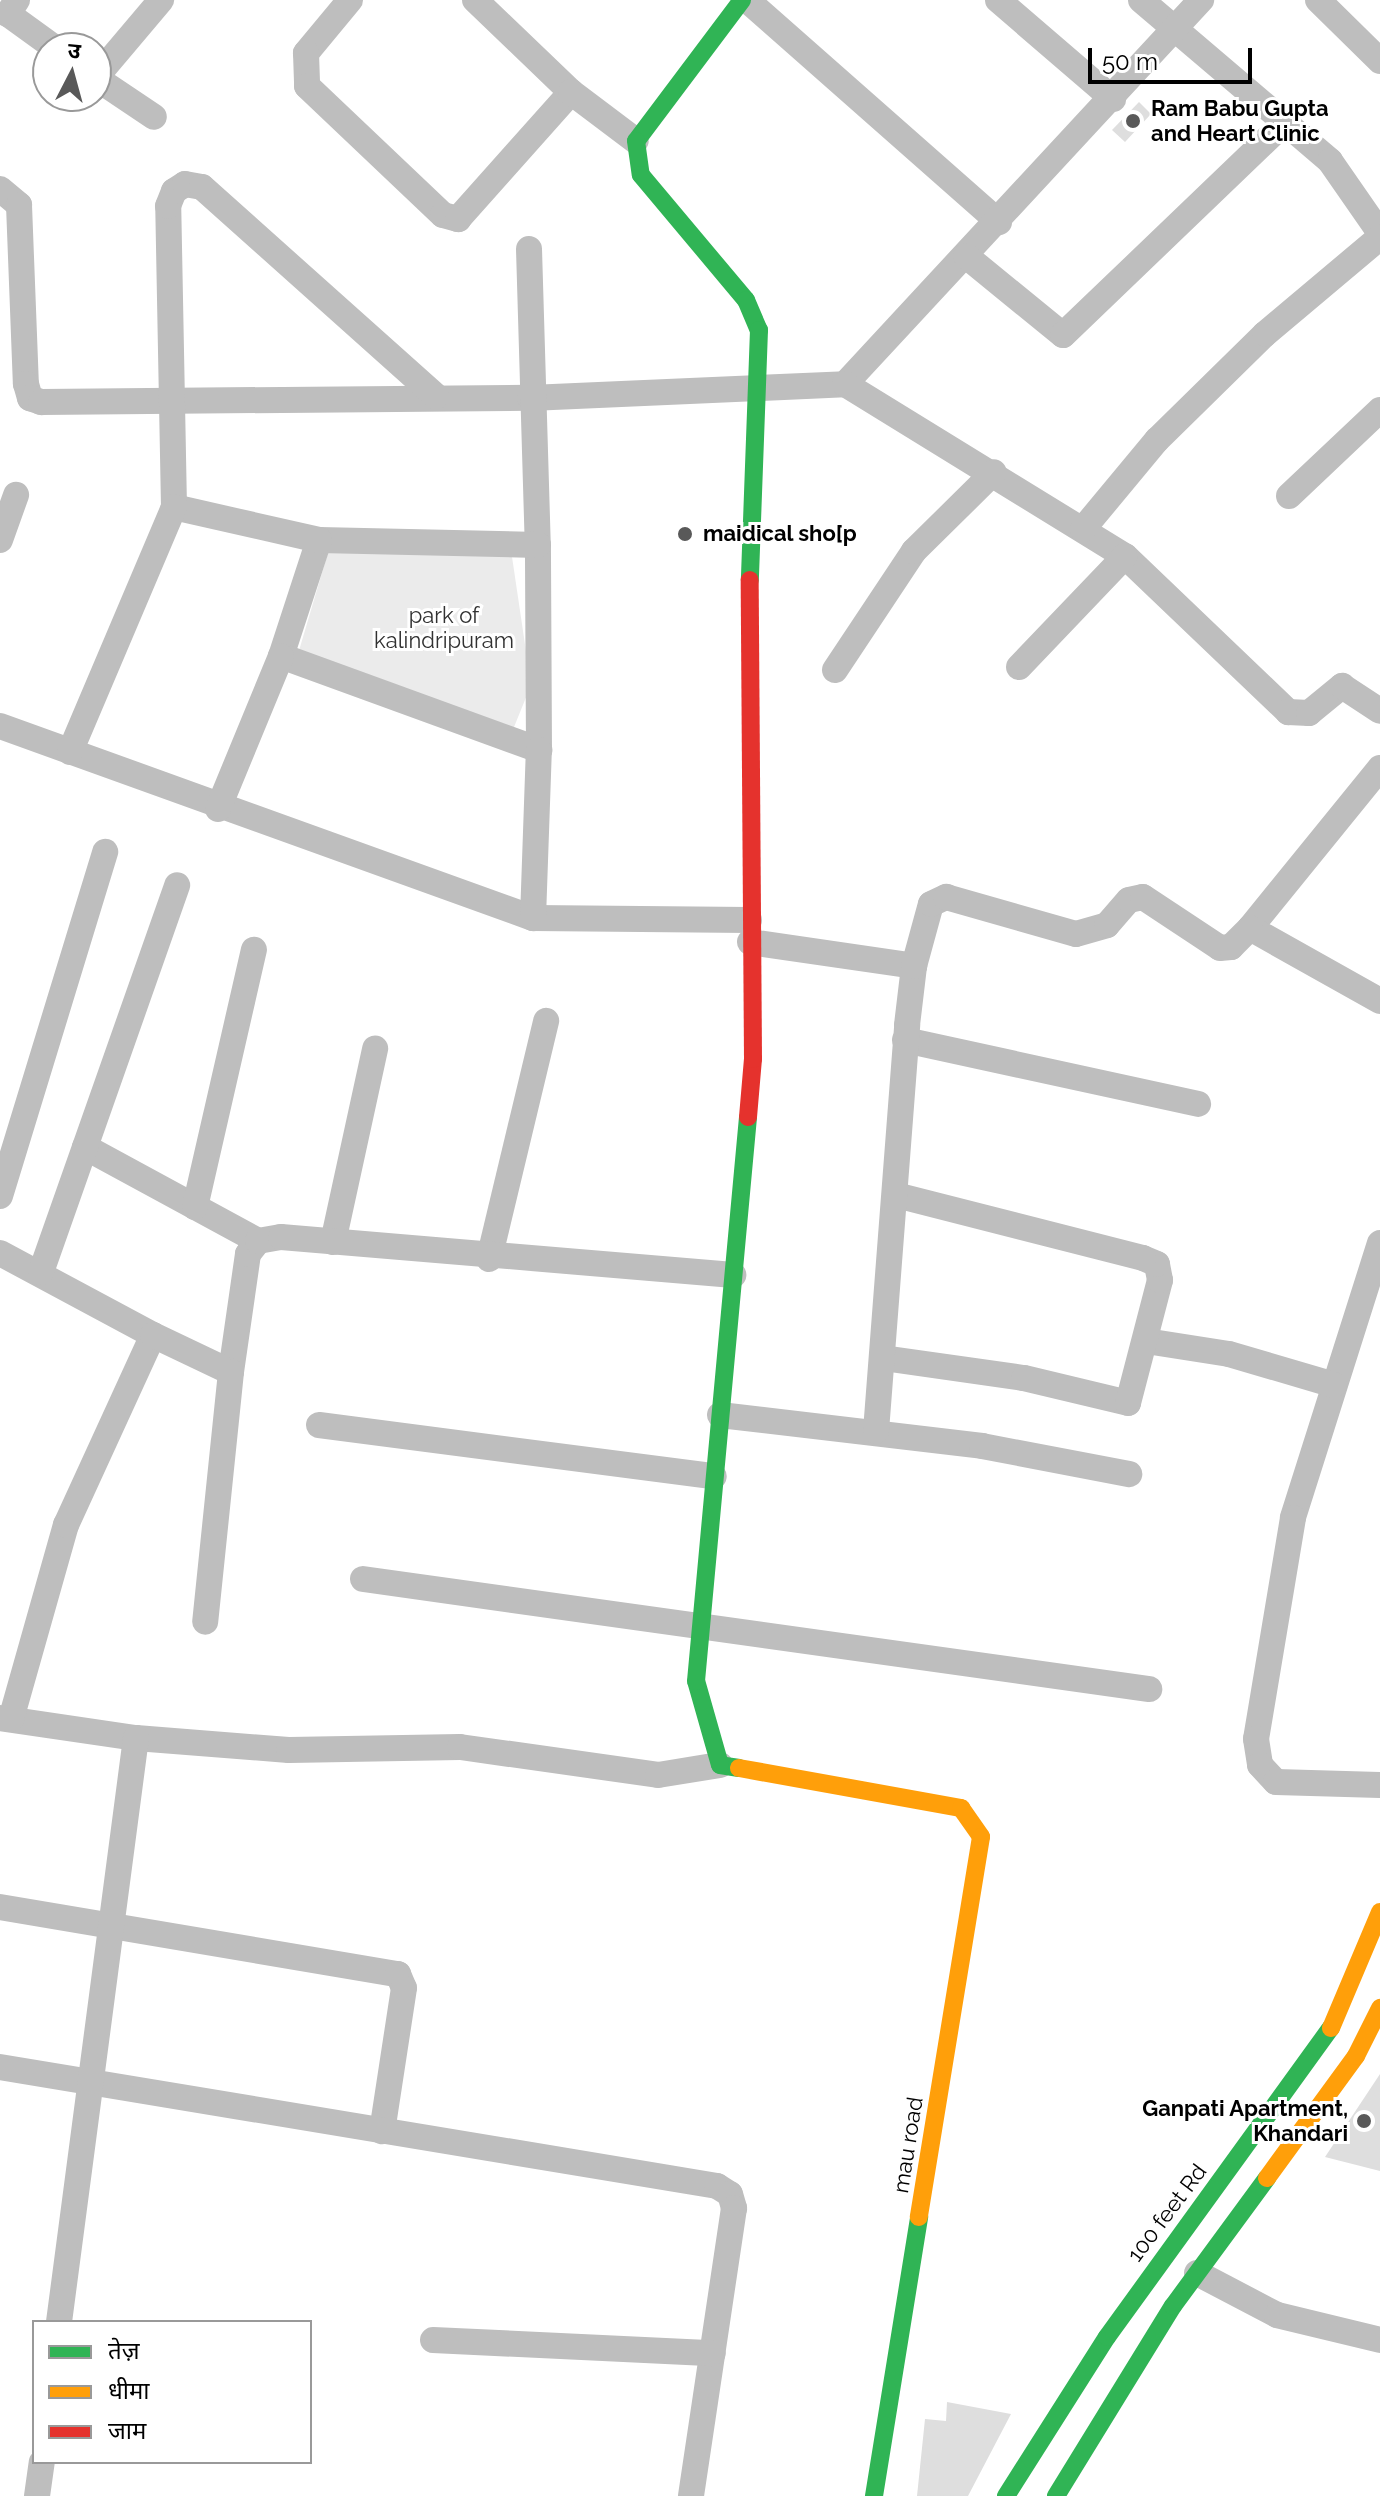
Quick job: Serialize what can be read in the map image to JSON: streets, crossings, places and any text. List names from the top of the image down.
{
  "streets": {
    "street": ["mau road", "100 feet Rd"]
  },
  "parks": ["park of kalindripuram"],
  "places": ["Ram Babu Gupta and Heart Clinic", "maidical sho[p", "Ganpati Apartment, Khandari"],
  "legend": ["तेज़", "धीमा", "जाम"],
  "scale_bar": "50 m",
  "north": "top"
}
